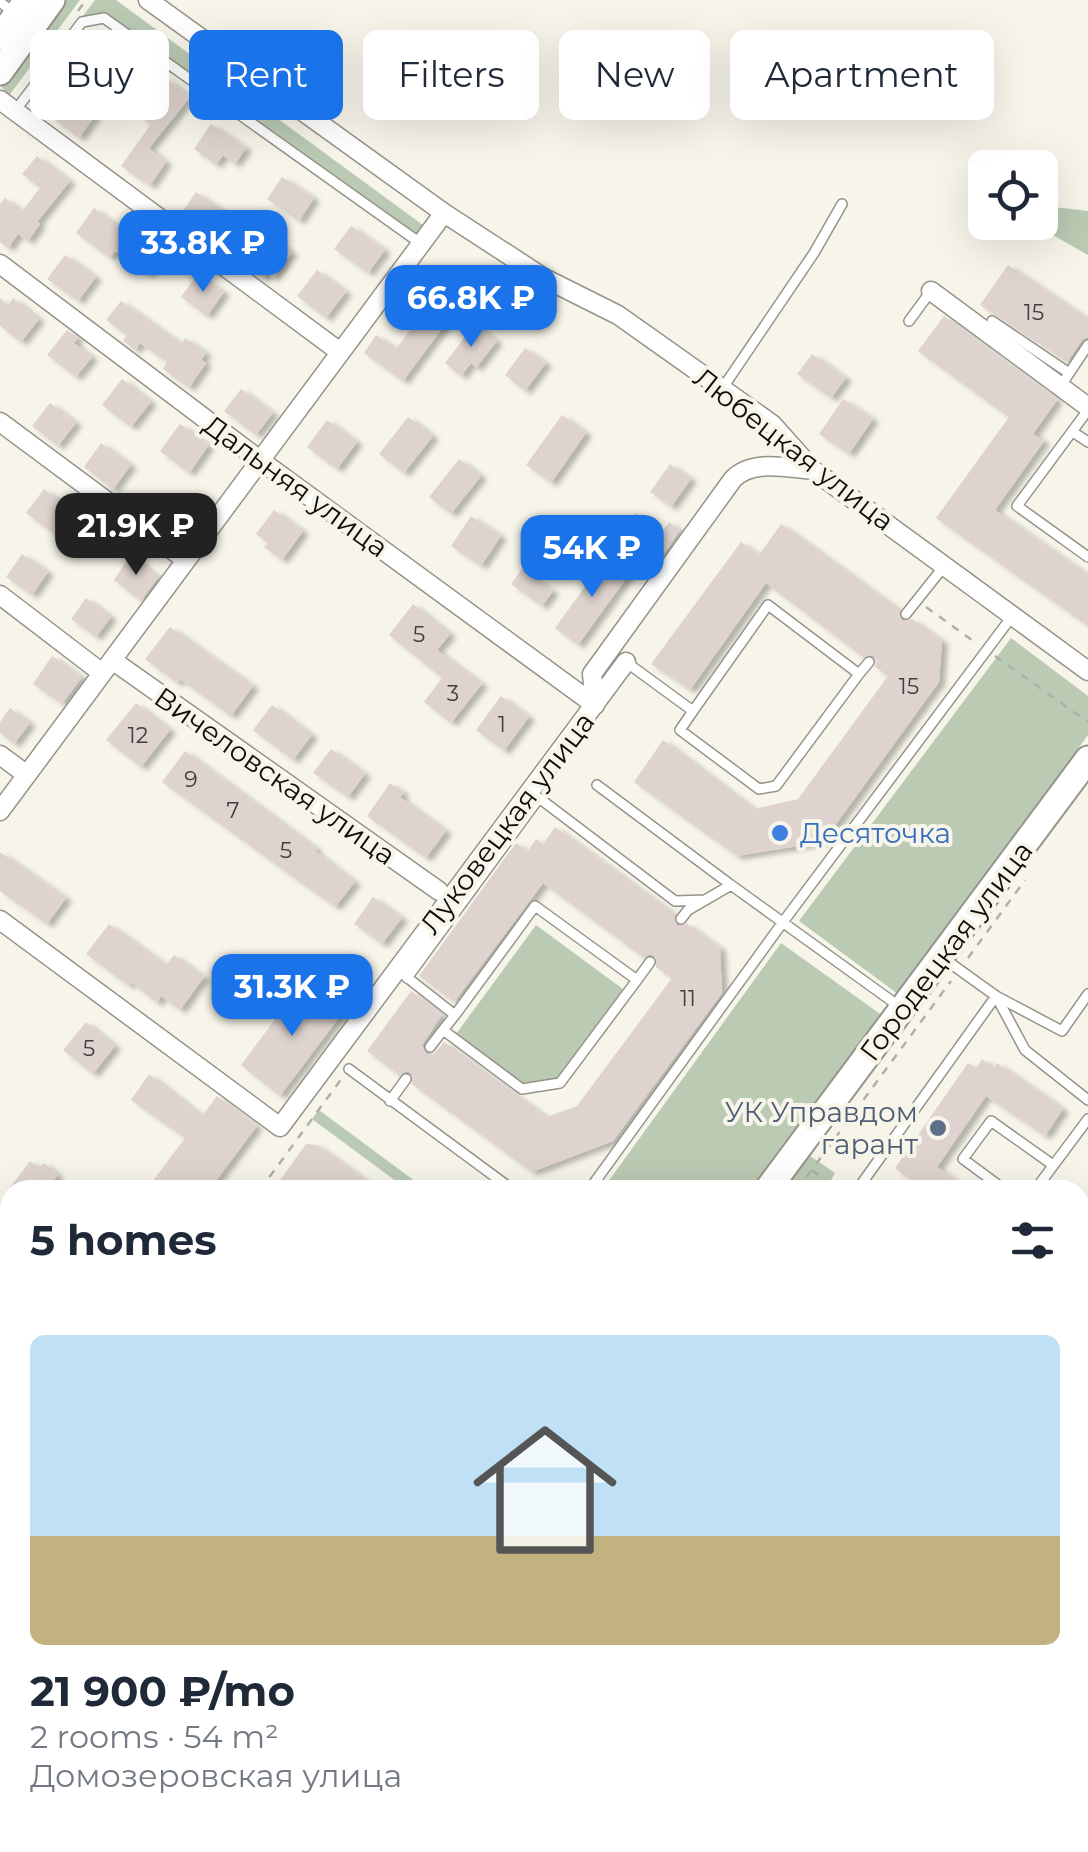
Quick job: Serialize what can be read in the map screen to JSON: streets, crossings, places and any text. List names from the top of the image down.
{
  "streets": {
    "street": [
      "Любецкая улица",
      "Дальняя улица",
      "Вичеловская улица",
      "Луковецкая улица",
      "Городецкая улица"
    ]
  },
  "crossings": [
    ["Дальняя улица", "Луковецкая улица"]
  ],
  "places": ["Десяточка", "УК Управдом гарант"],
  "house_numbers": [
    "15",
    "5",
    "15",
    "3",
    "1",
    "12",
    "9",
    "7",
    "5",
    "11",
    "5"
  ],
  "page": {
    "chip": [
      "Buy",
      "Rent",
      "Filters",
      "New",
      "Apartment"
    ],
    "price": [
      "33.8K ₽",
      "66.8K ₽",
      "21.9K ₽",
      "54K ₽",
      "31.3K ₽"
    ],
    "heading": "5 homes",
    "list": [
      {
        "name": "21 900 ₽/mo",
        "note": "2 rooms · 54 m² · Домозеровская улица"
      }
    ]
  }
}
